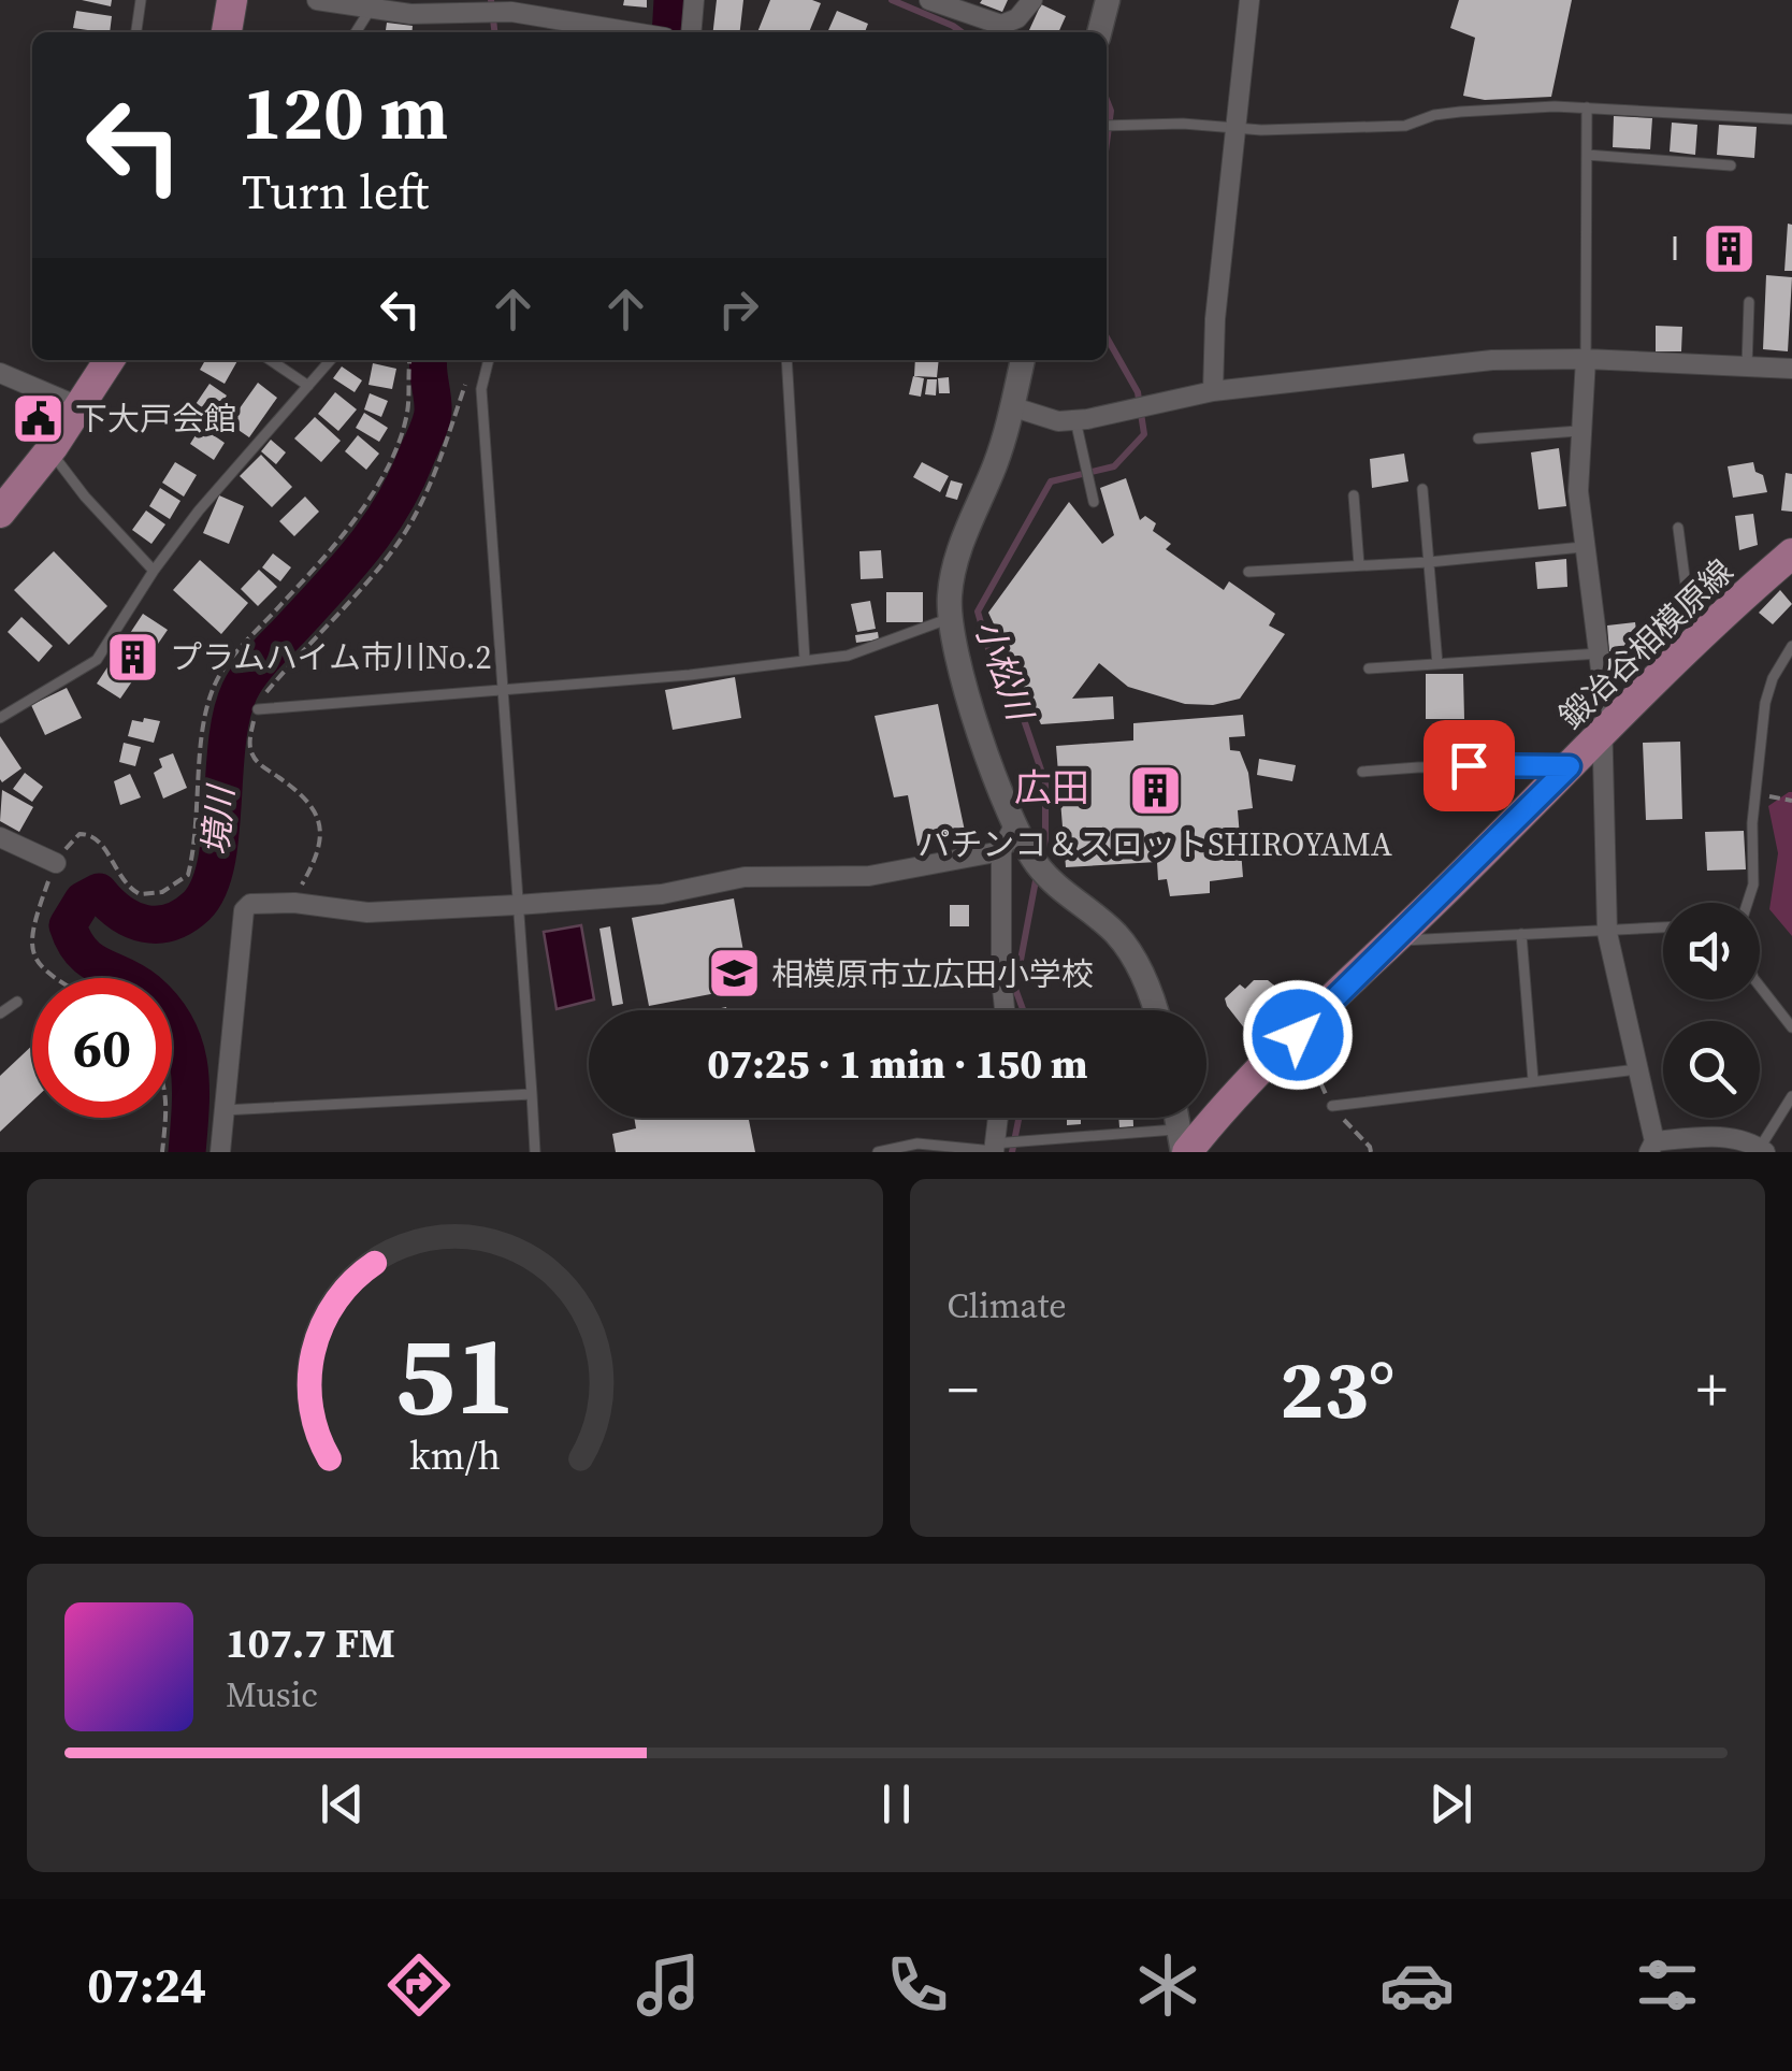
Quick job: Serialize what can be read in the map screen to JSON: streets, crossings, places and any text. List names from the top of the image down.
{
  "streets": {
    "main road": ["鍛冶谷相模原線"]
  },
  "districts": ["広田"],
  "water": ["小松川", "境川"],
  "places": {
    "building": ["Ⅰ", "プラムハイム市川No.2", "パチンコ＆スロットSHIROYAMA"],
    "public building": ["下大戸会館"],
    "school or university": ["相模原市立広田小学校"]
  },
  "page": {
    "turn": ["120 m", "Turn left"],
    "limit": "60",
    "trip": "07:25 · 1 min · 150 m",
    "tile": "Climate",
    "heat": ["−", "23°", "+"],
    "song": ["107.7 FM", "Music"],
    "tabs": "07:24",
    "gauge": ["51", "km/h"]
  }
}
